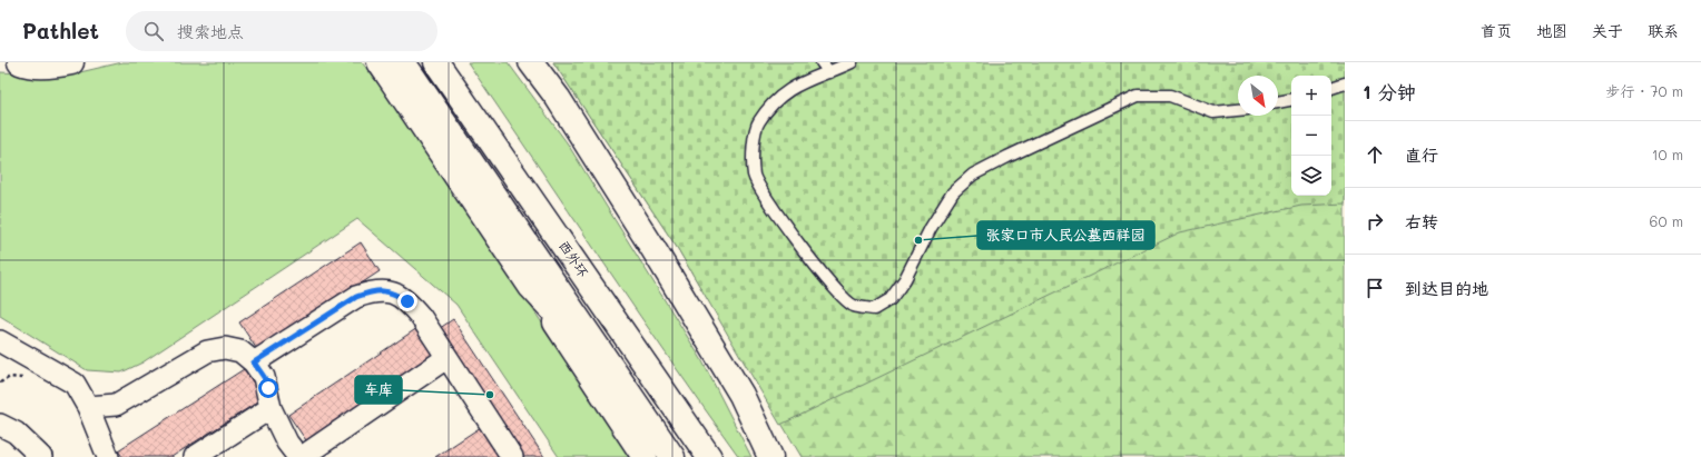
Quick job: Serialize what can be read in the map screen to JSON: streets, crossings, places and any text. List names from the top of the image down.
{
  "streets": {
    "main road": ["西外环"]
  },
  "places": ["张家口市人民公墓西祥园", "车库"],
  "north": "bottom right",
  "page": {
    "header": "Pathlet",
    "search": "搜索地点",
    "nav": [
      "首页",
      "地图",
      "关于",
      "联系"
    ],
    "heading": ["1 分钟", "步行 · 70 m"],
    "map_buttons": ["+", "−"],
    "list": [
      ["直行", "10 m"],
      ["右转", "60 m"],
      "到达目的地"
    ]
  }
}
